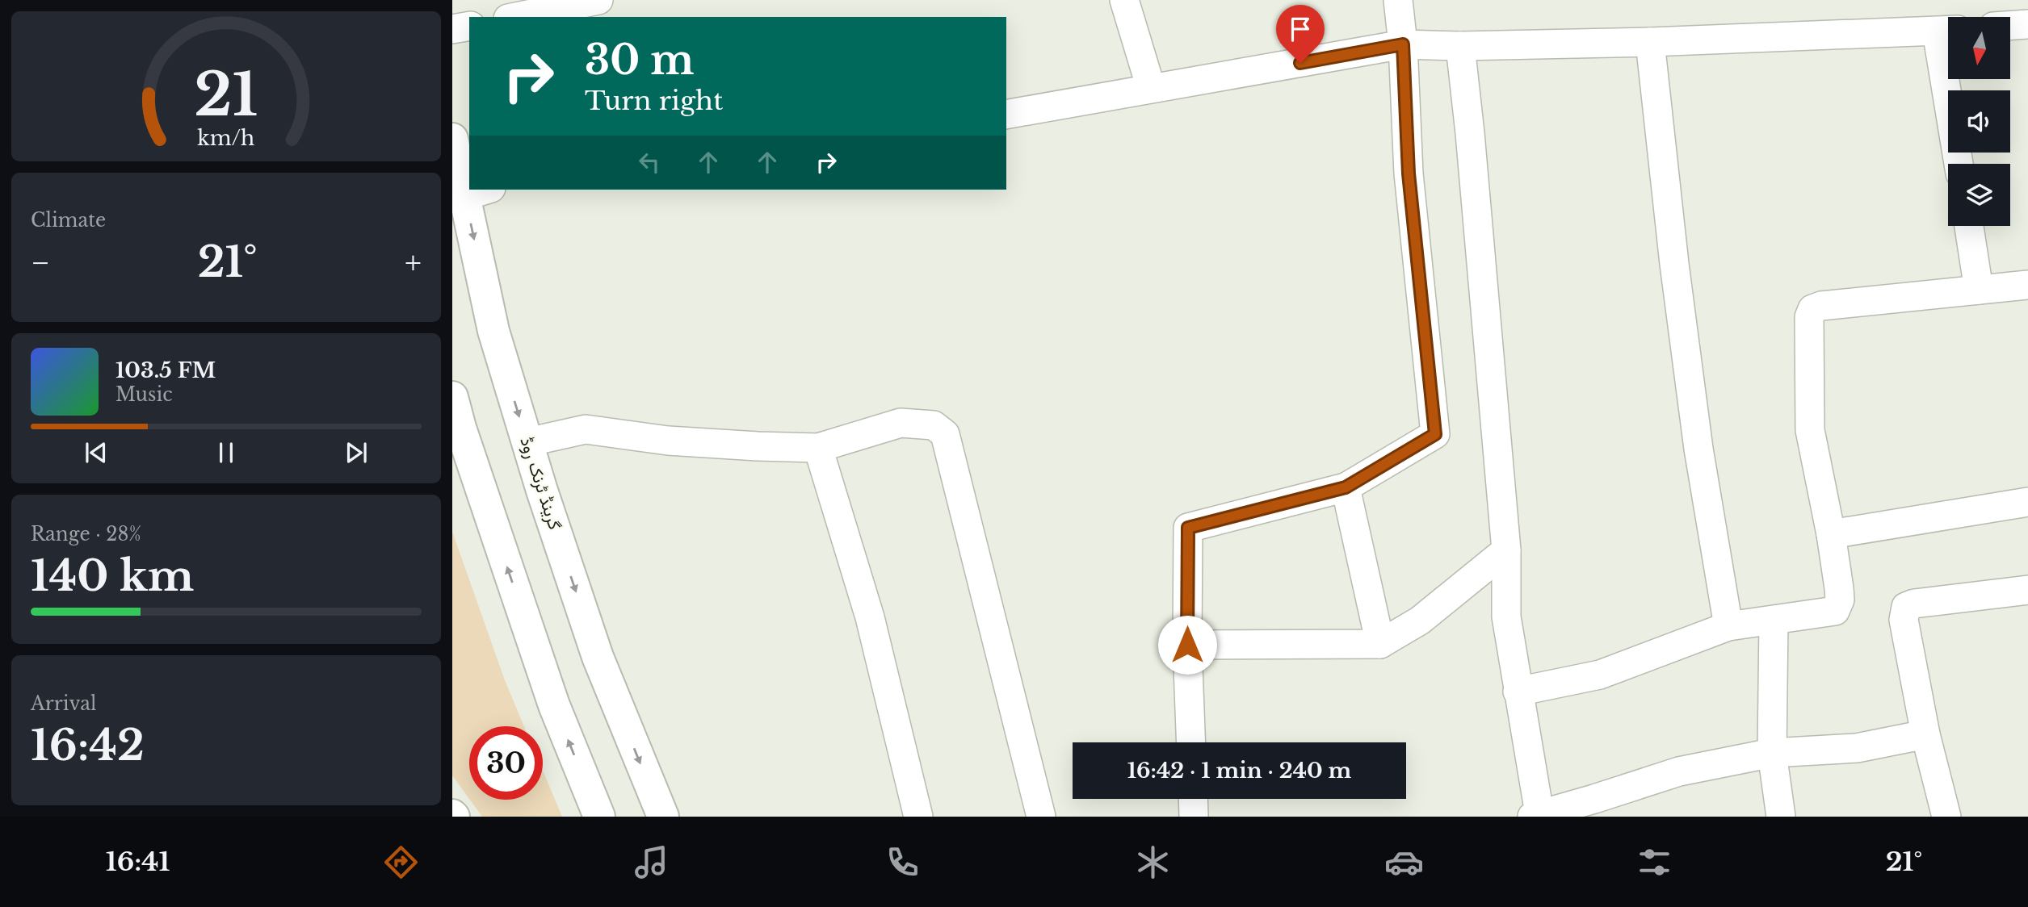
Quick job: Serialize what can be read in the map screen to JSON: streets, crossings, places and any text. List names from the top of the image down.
{
  "streets": {
    "highway": ["گرینڈ ٹرنک روڈ"]
  },
  "north": "bottom",
  "page": {
    "turn": ["30 m", "Turn right"],
    "tile": [
      "Climate",
      ["Range · 28%", "140 km"],
      ["Arrival", "16:42"]
    ],
    "heat": ["−", "21°", "+"],
    "song": ["103.5 FM", "Music"],
    "limit": "30",
    "trip": "16:42 · 1 min · 240 m",
    "tabs": ["16:41", "21°"],
    "gauge": ["21", "km/h"]
  }
}
